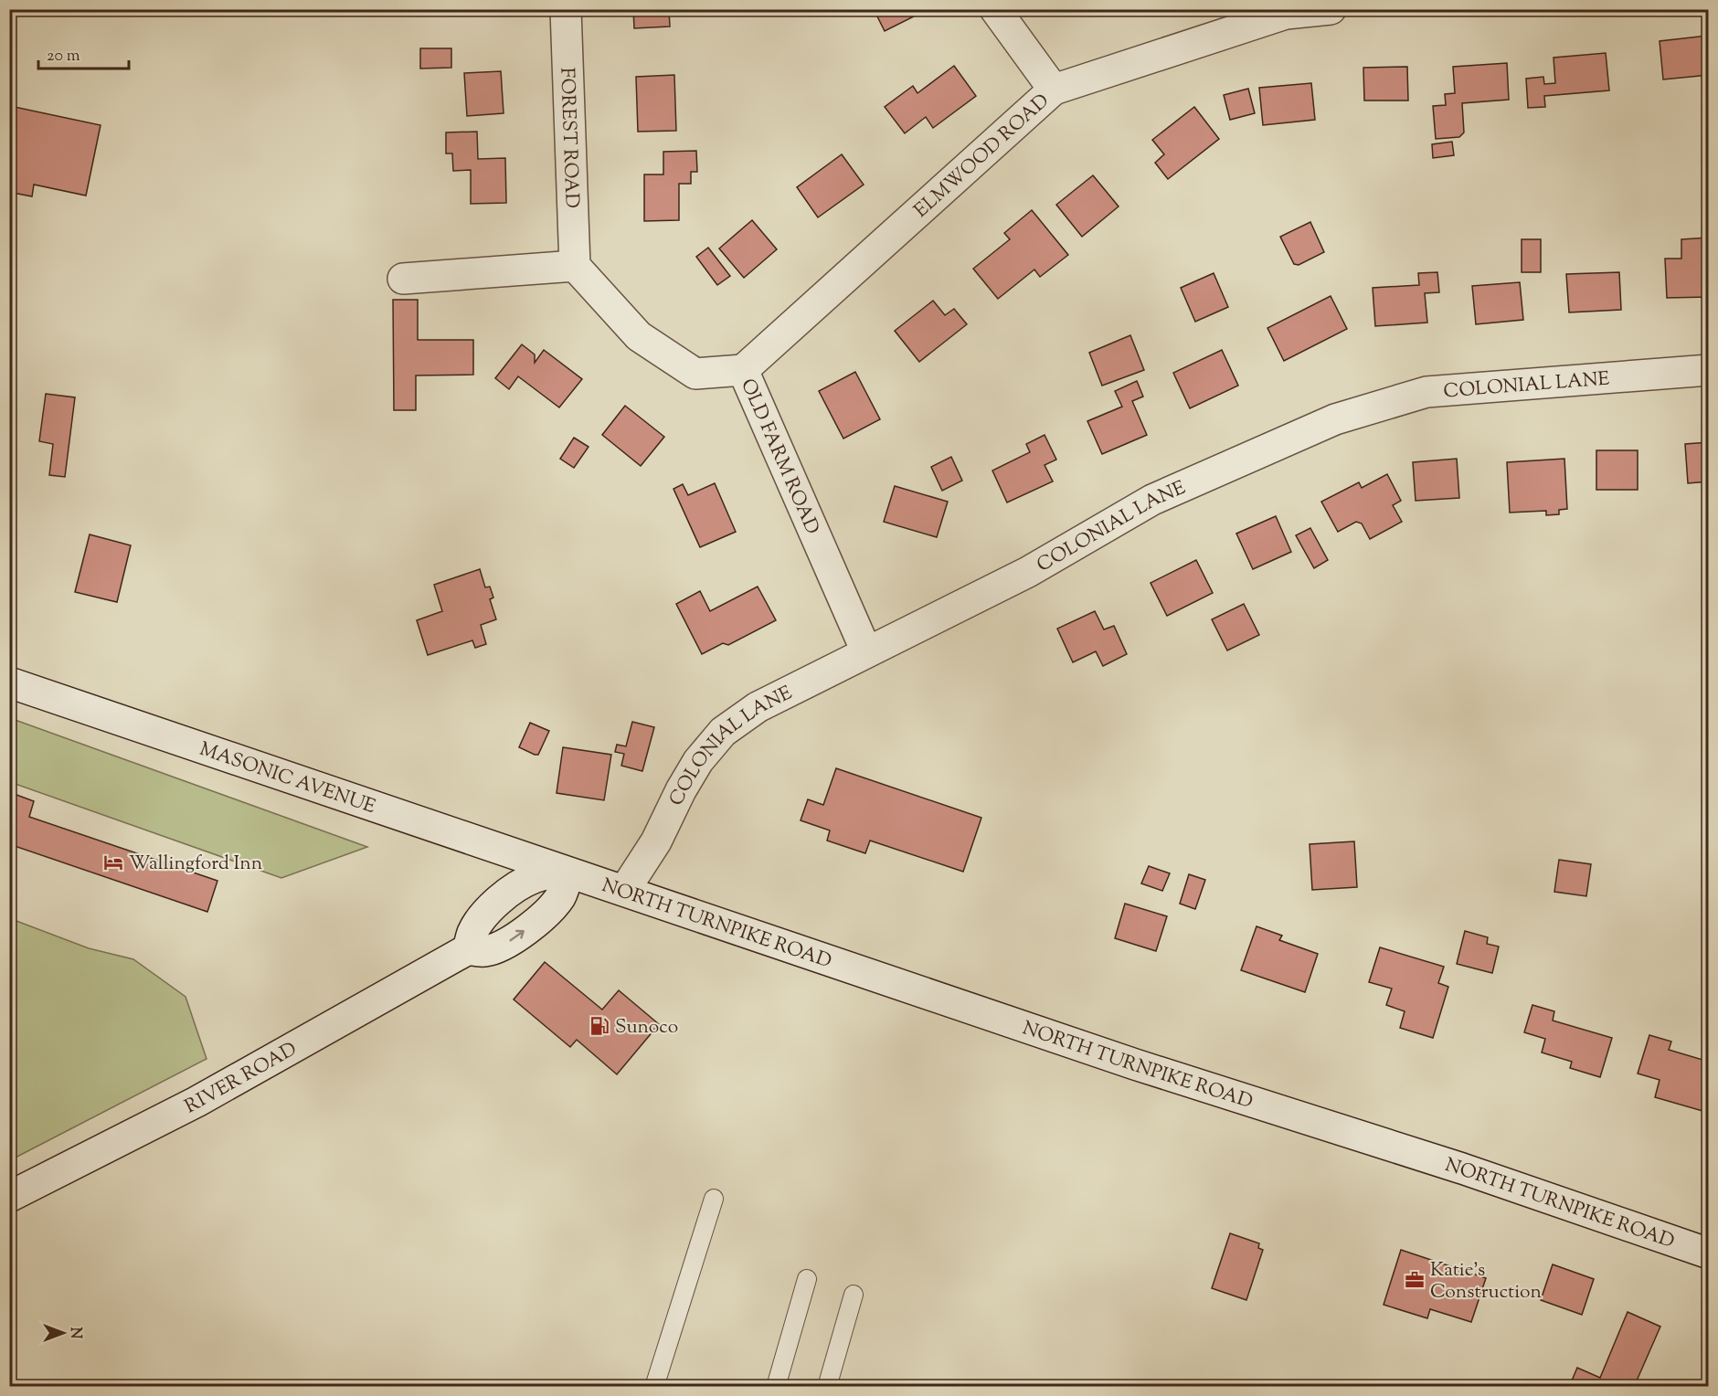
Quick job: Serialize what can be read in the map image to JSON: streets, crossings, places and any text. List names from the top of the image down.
{
  "streets": {
    "street": [
      "FOREST ROAD",
      "ELMWOOD ROAD",
      "COLONIAL LANE",
      "OLD FARM ROAD",
      "MASONIC AVENUE",
      "NORTH TURNPIKE ROAD",
      "RIVER ROAD"
    ]
  },
  "crossings": [
    ["FOREST ROAD", "OLD FARM ROAD"],
    ["ELMWOOD ROAD", "OLD FARM ROAD"],
    ["COLONIAL LANE", "OLD FARM ROAD"],
    ["COLONIAL LANE", "NORTH TURNPIKE ROAD"],
    ["MASONIC AVENUE", "NORTH TURNPIKE ROAD"],
    ["MASONIC AVENUE", "RIVER ROAD"],
    ["NORTH TURNPIKE ROAD", "RIVER ROAD"]
  ],
  "places": {
    "hotel": ["Wallingford Inn"],
    "fuel station": ["Sunoco"],
    "office": ["Katie's Construction"]
  },
  "scale_bar": "20 m",
  "north": "right"
}
